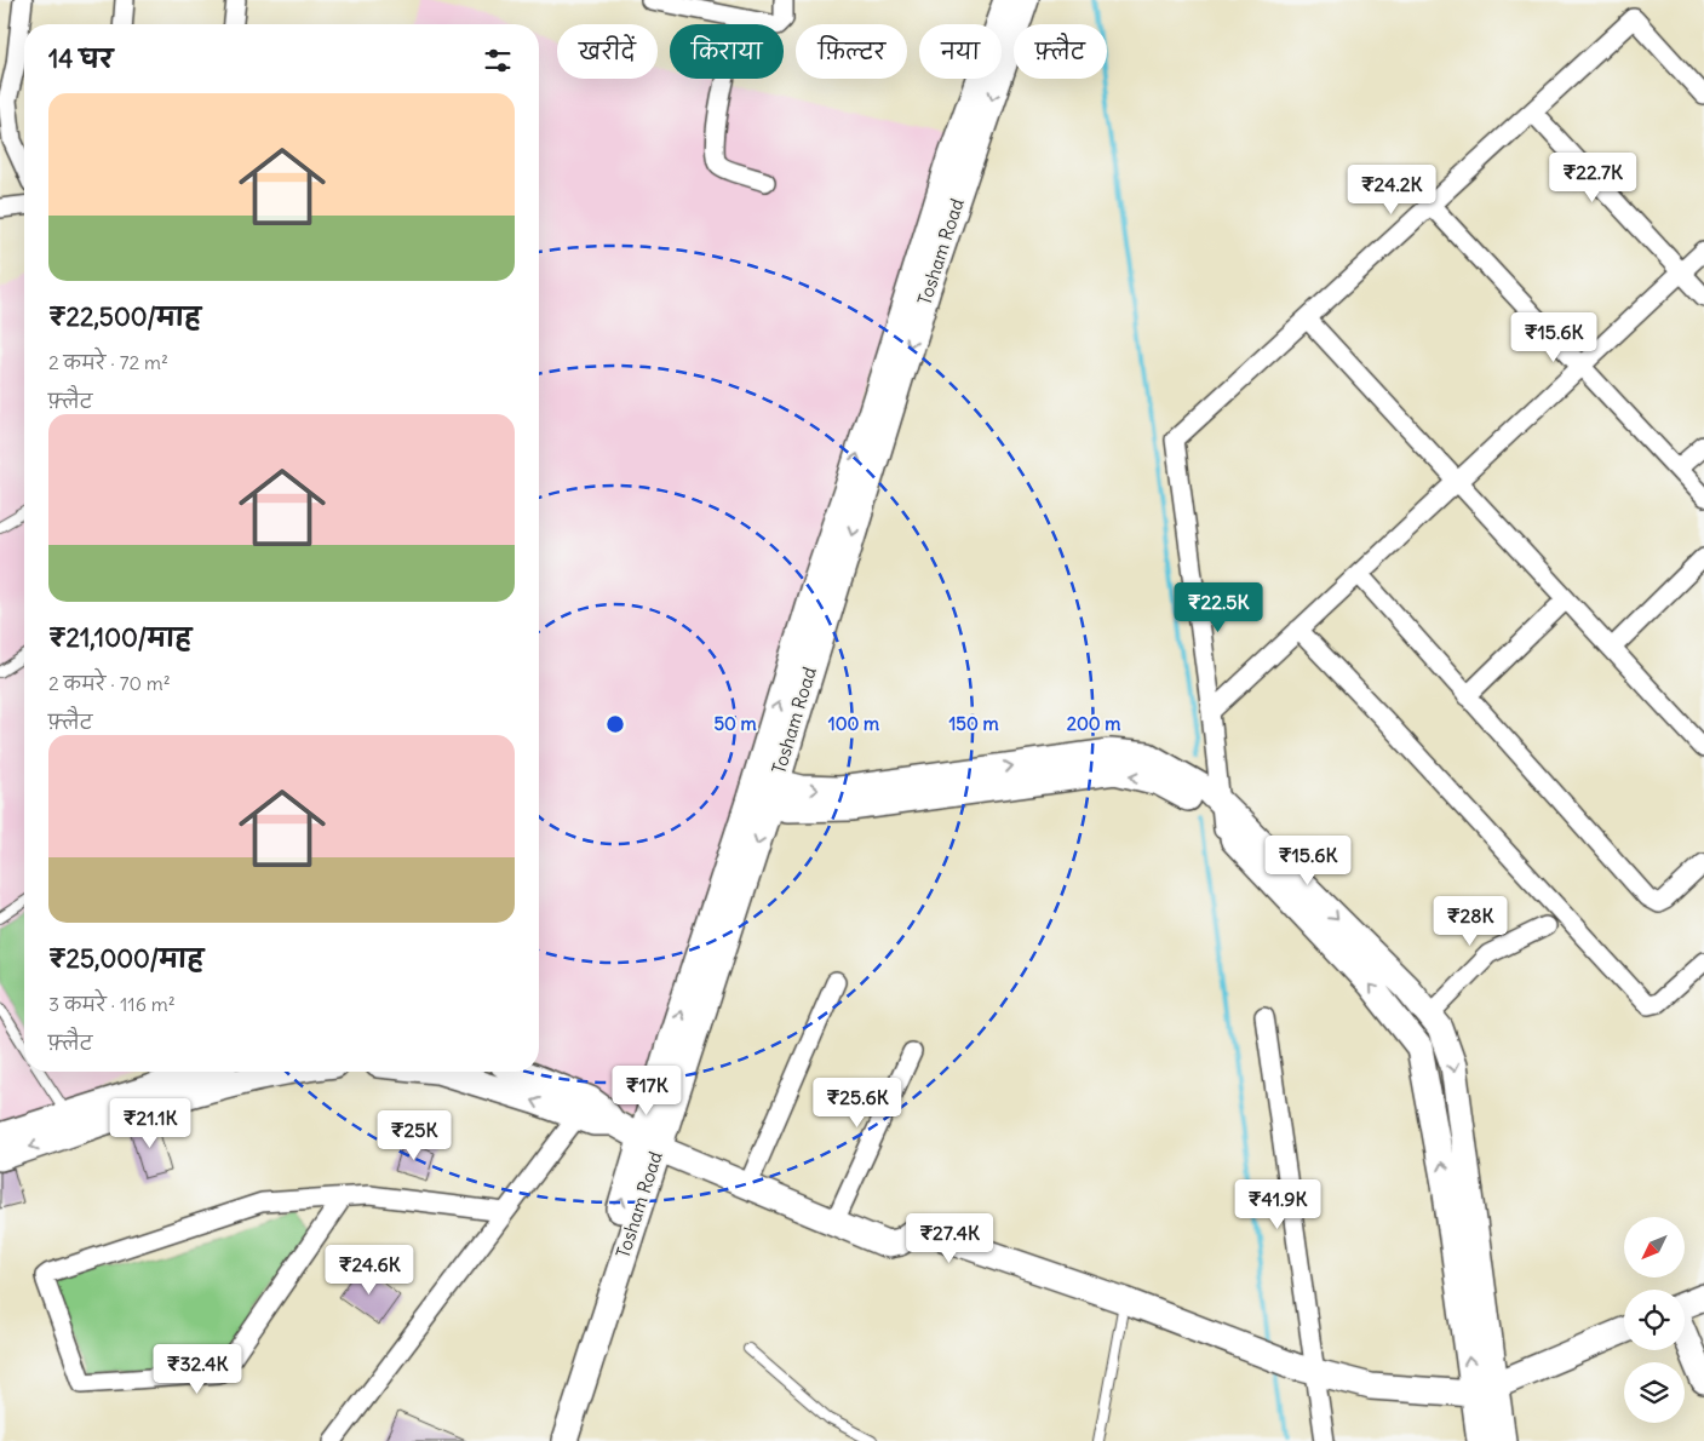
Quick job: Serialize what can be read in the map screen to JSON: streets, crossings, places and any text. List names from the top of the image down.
{
  "streets": {
    "main road": ["Tosham Road"]
  },
  "north": "bottom left",
  "page": {
    "chip": [
      "खरीदें",
      "किराया",
      "फ़िल्टर",
      "नया",
      "फ़्लैट"
    ],
    "heading": "14 घर",
    "list": [
      {
        "name": "₹22,500/माह",
        "note": "2 कमरे · 72 m² · फ़्लैट"
      },
      {
        "name": "₹21,100/माह",
        "note": "2 कमरे · 70 m² · फ़्लैट"
      },
      {
        "name": "₹25,000/माह",
        "note": "3 कमरे · 116 m² · फ़्लैट"
      }
    ],
    "price": [
      "₹22.7K",
      "₹24.2K",
      "₹15.6K",
      "₹22.5K",
      "₹15.6K",
      "₹28K",
      "₹17K",
      "₹25.6K",
      "₹21.1K",
      "₹25K",
      "₹41.9K",
      "₹27.4K",
      "₹24.6K",
      "₹32.4K"
    ]
  },
  "rings": [
    "50 m",
    "100 m",
    "150 m",
    "200 m"
  ]
}
